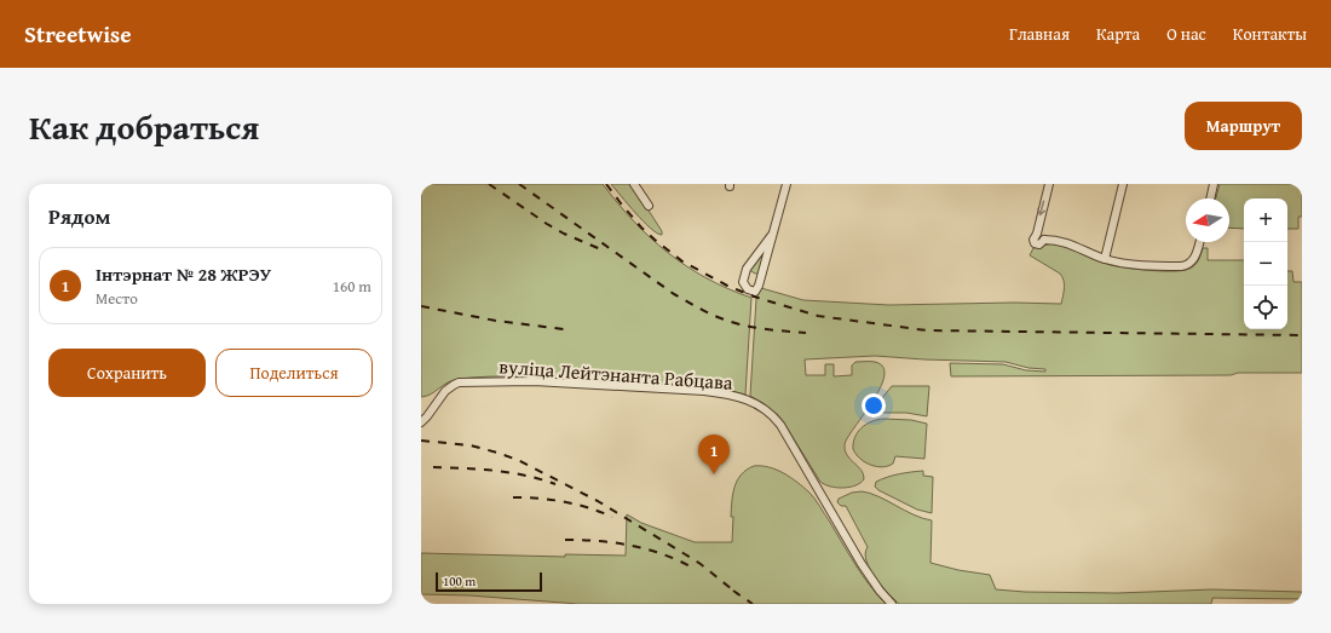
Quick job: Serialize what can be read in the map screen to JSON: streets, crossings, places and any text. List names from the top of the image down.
{
  "streets": {
    "street": ["вуліца Лейтэнанта Рабцава"]
  },
  "scale_bar": "100 m",
  "north": "left",
  "page": {
    "header": "Streetwise",
    "nav": [
      "Главная",
      "Карта",
      "О нас",
      "Контакты"
    ],
    "title": "Как добраться",
    "buttons": [
      "Маршрут",
      ["Сохранить", "Поделиться"]
    ],
    "heading": "Рядом",
    "map_buttons": ["+", "−"],
    "list": [
      {
        "mark": "1",
        "name": "Інтэрнат № 28 ЖРЭУ",
        "note": "Место",
        "value": "160 m"
      }
    ],
    "pins": "1",
    "scale": "100 m"
  }
}
